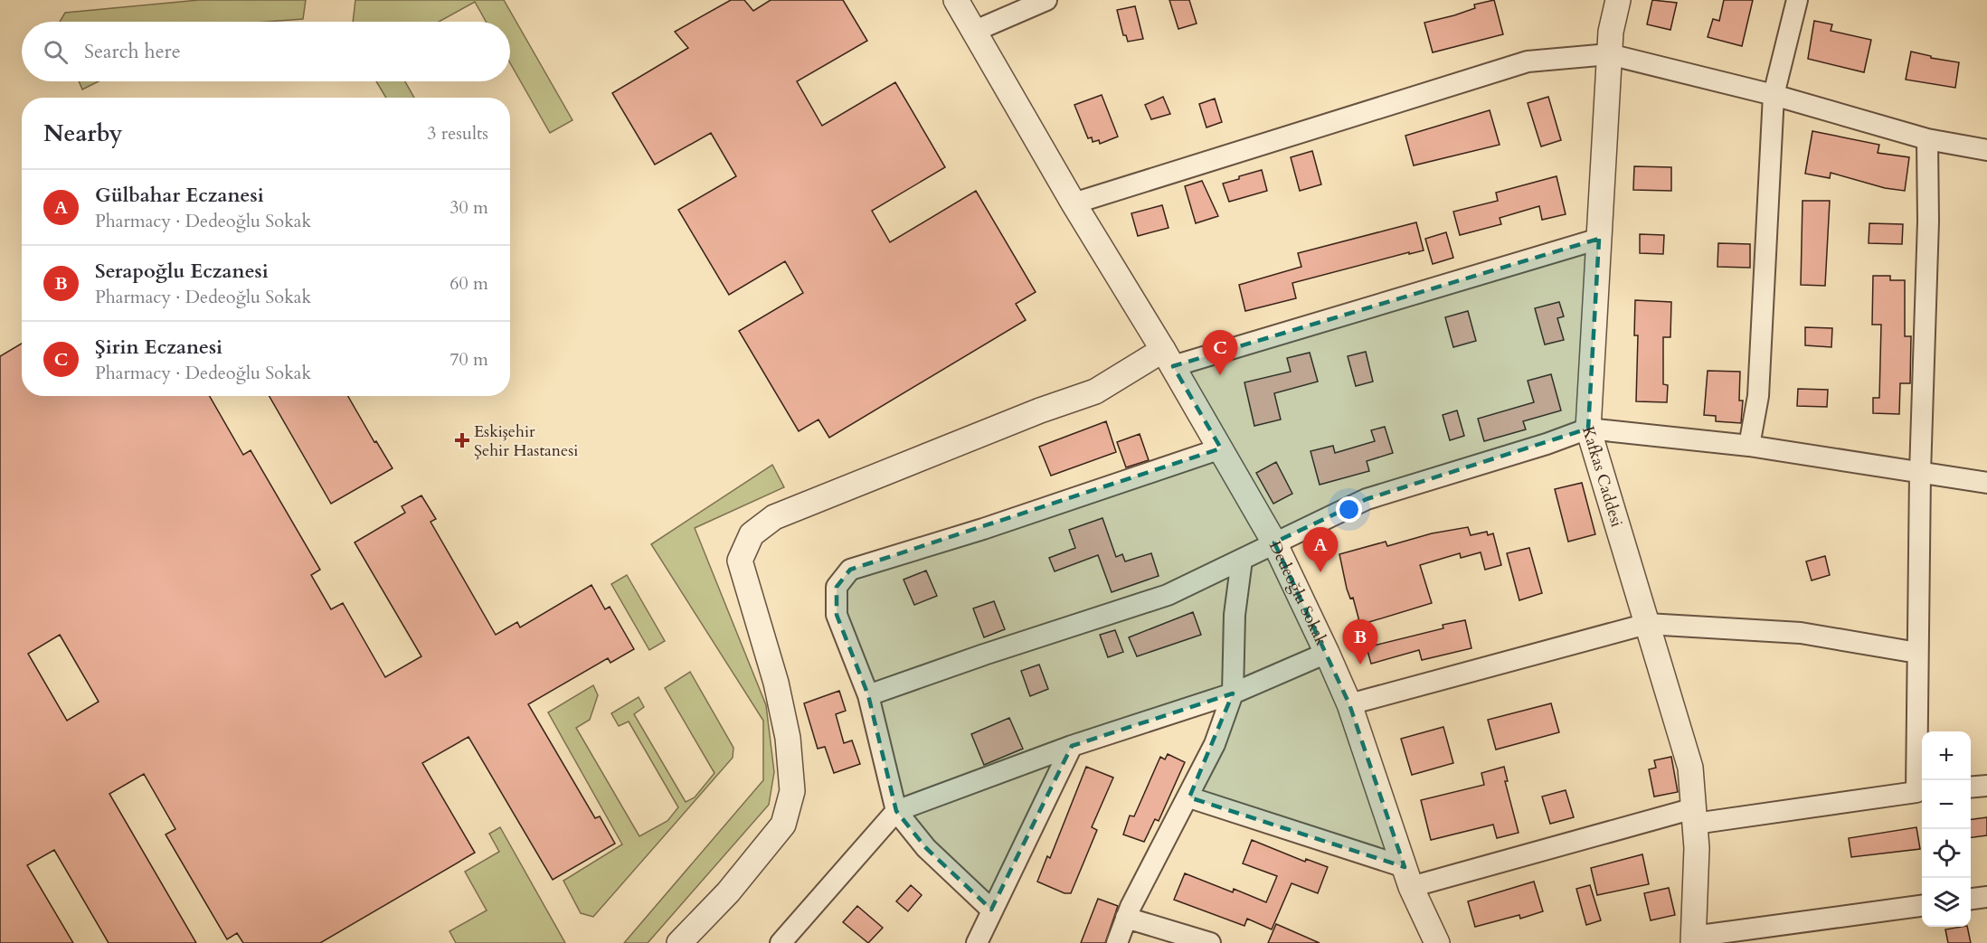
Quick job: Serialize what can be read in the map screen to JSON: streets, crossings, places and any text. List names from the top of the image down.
{
  "streets": {
    "street": ["Kafkas Caddesi", "Dedeoğlu Sokak"]
  },
  "places": {
    "health": ["Eskişehir Şehir Hastanesi"]
  },
  "page": {
    "search": "Search here",
    "heading": ["Nearby", "3 results"],
    "list": [
      {
        "mark": "A",
        "name": "Gülbahar Eczanesi",
        "note": "Pharmacy · Dedeoğlu Sokak",
        "value": "30 m"
      },
      {
        "mark": "B",
        "name": "Serapoğlu Eczanesi",
        "note": "Pharmacy · Dedeoğlu Sokak",
        "value": "60 m"
      },
      {
        "mark": "C",
        "name": "Şirin Eczanesi",
        "note": "Pharmacy · Dedeoğlu Sokak",
        "value": "70 m"
      }
    ],
    "pins": ["C", "A", "B"],
    "map_buttons": ["+", "−"]
  }
}
